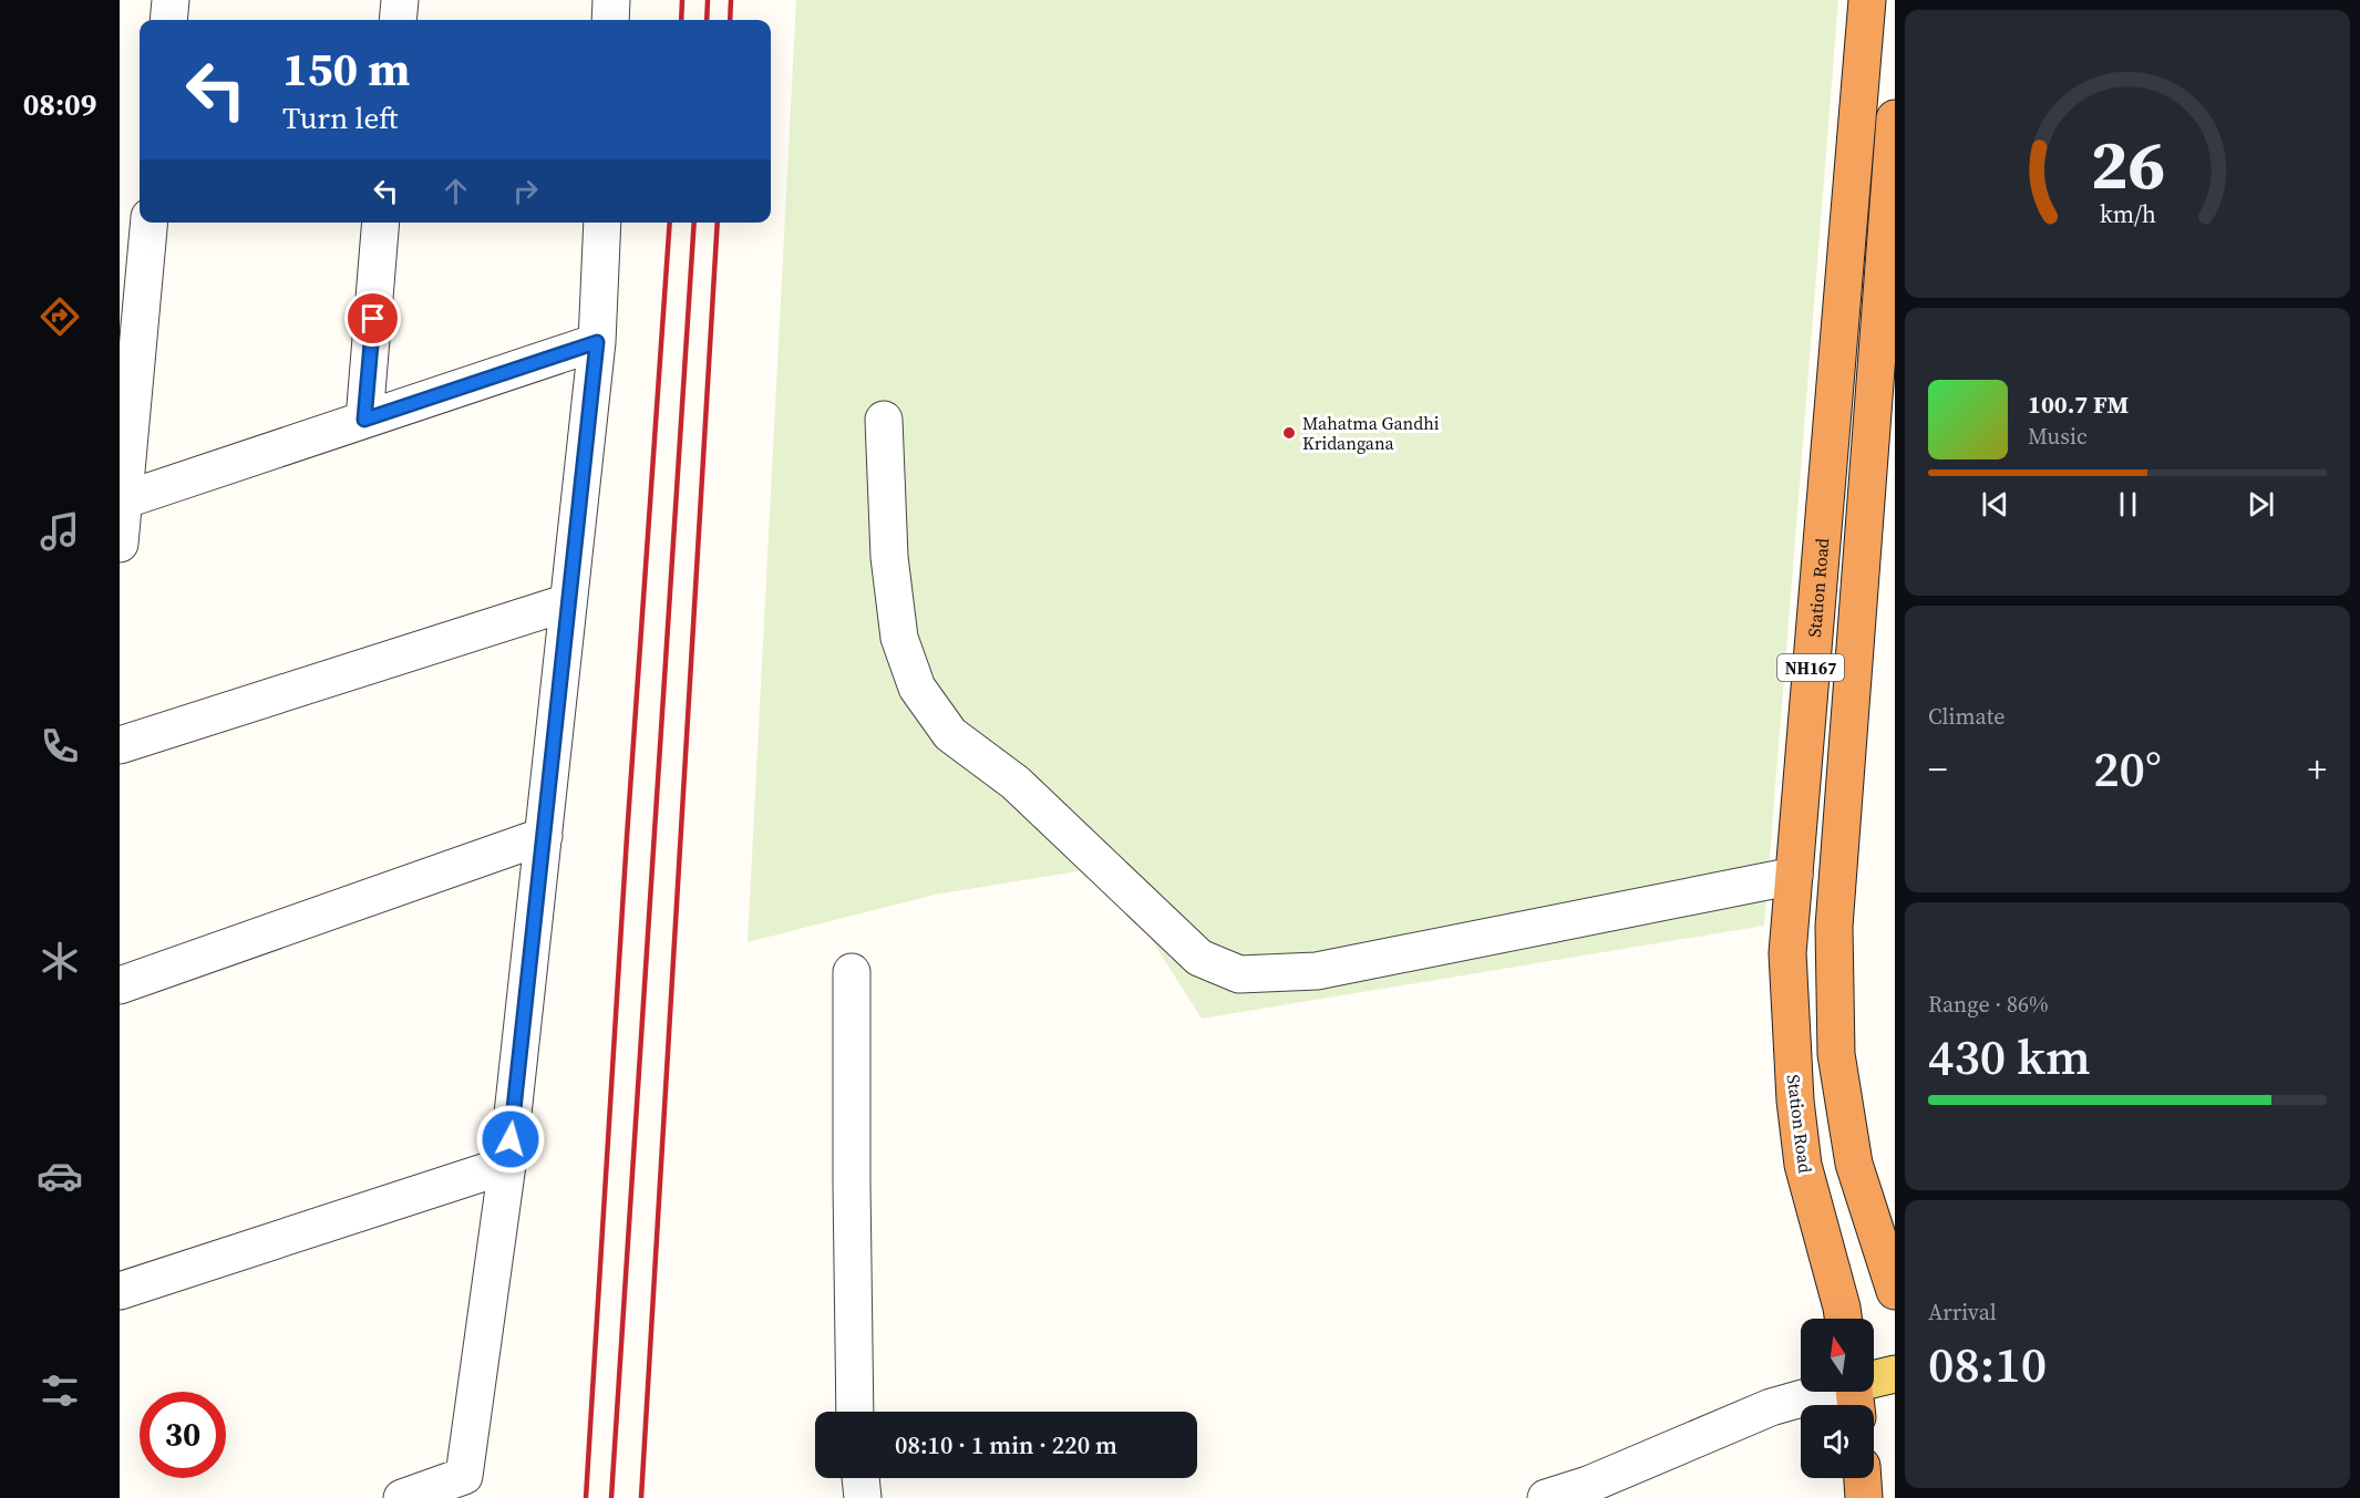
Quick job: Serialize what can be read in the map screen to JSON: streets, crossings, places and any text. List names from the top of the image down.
{
  "streets": {
    "highway": ["Station Road", "NH167"]
  },
  "places": ["Mahatma Gandhi Kridangana"],
  "north": "top",
  "page": {
    "tabs": "08:09",
    "turn": ["150 m", "Turn left"],
    "song": ["100.7 FM", "Music"],
    "tile": [
      "Climate",
      ["Range · 86%", "430 km"],
      ["Arrival", "08:10"]
    ],
    "heat": ["−", "20°", "+"],
    "limit": "30",
    "trip": "08:10 · 1 min · 220 m",
    "gauge": ["26", "km/h"]
  }
}
